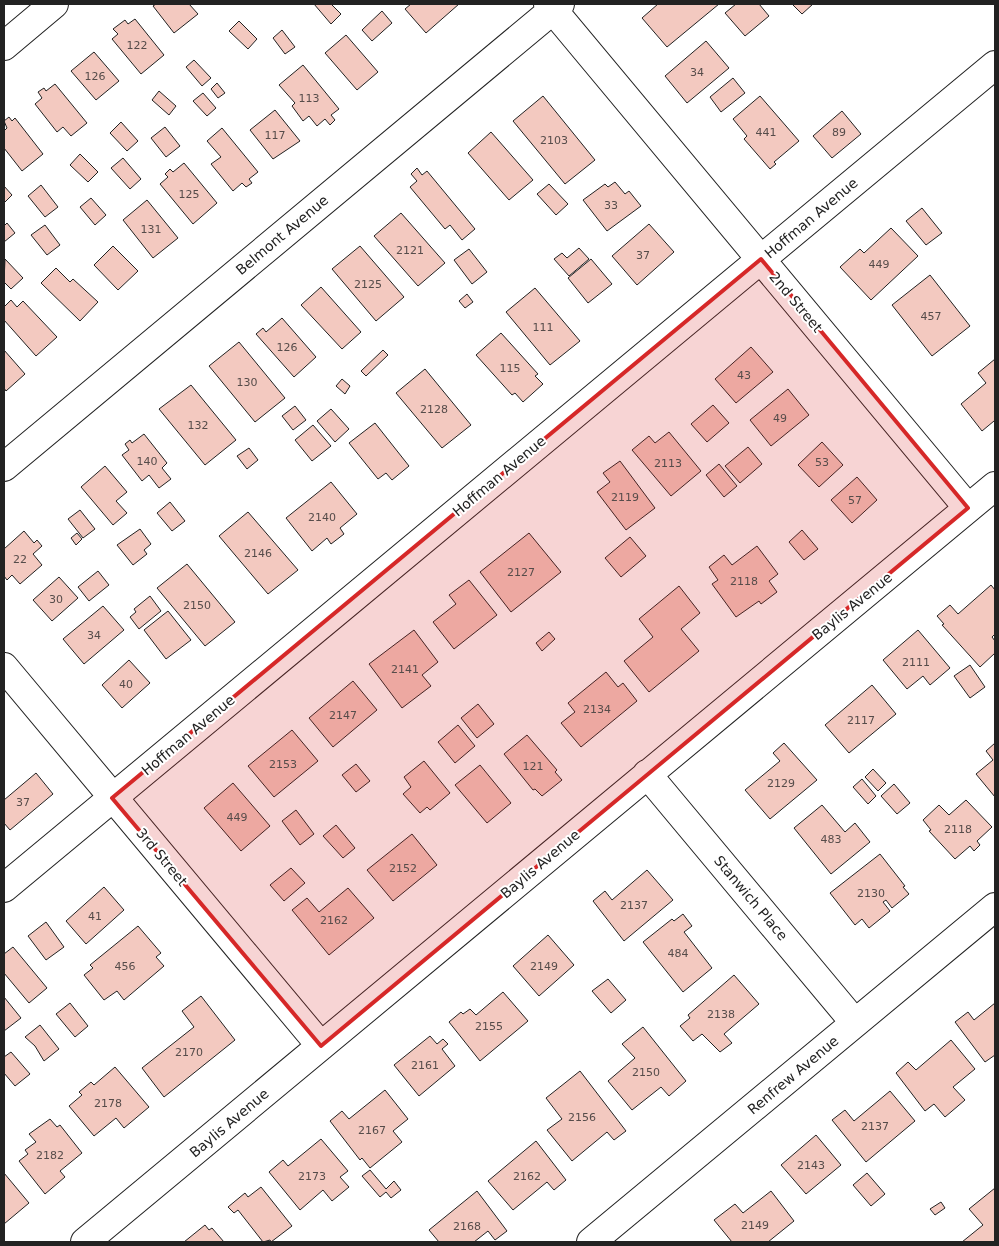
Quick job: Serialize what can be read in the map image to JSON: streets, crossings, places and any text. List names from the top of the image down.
{
  "streets": {
    "street": [
      "Hoffman Avenue",
      "Belmont Avenue",
      "2nd Street",
      "Baylis Avenue",
      "3rd Street",
      "Stanwich Place",
      "Renfrew Avenue"
    ]
  },
  "crossings": [
    ["Hoffman Avenue", "2nd Street"],
    ["Hoffman Avenue", "3rd Street"],
    ["Belmont Avenue", "2nd Street"],
    ["2nd Street", "Baylis Avenue"],
    ["Baylis Avenue", "3rd Street"],
    ["Baylis Avenue", "Stanwich Place"],
    ["Stanwich Place", "Renfrew Avenue"]
  ],
  "house_numbers": [
    "122",
    "34",
    "126",
    "113",
    "441",
    "89",
    "117",
    "2103",
    "125",
    "33",
    "131",
    "2121",
    "37",
    "449",
    "2125",
    "457",
    "111",
    "126",
    "115",
    "43",
    "130",
    "2128",
    "49",
    "132",
    "140",
    "53",
    "2113",
    "2119",
    "57",
    "2140",
    "2146",
    "22",
    "2127",
    "2118",
    "30",
    "2150",
    "34",
    "2111",
    "2141",
    "40",
    "2134",
    "2147",
    "2117",
    "2153",
    "121",
    "2129",
    "37",
    "449",
    "2118",
    "483",
    "2152",
    "2130",
    "2137",
    "41",
    "2162",
    "484",
    "456",
    "2149",
    "2138",
    "2155",
    "2170",
    "2161",
    "2150",
    "2178",
    "2156",
    "2137",
    "2167",
    "2182",
    "2143",
    "2173",
    "2162",
    "2149",
    "2168"
  ]
}
